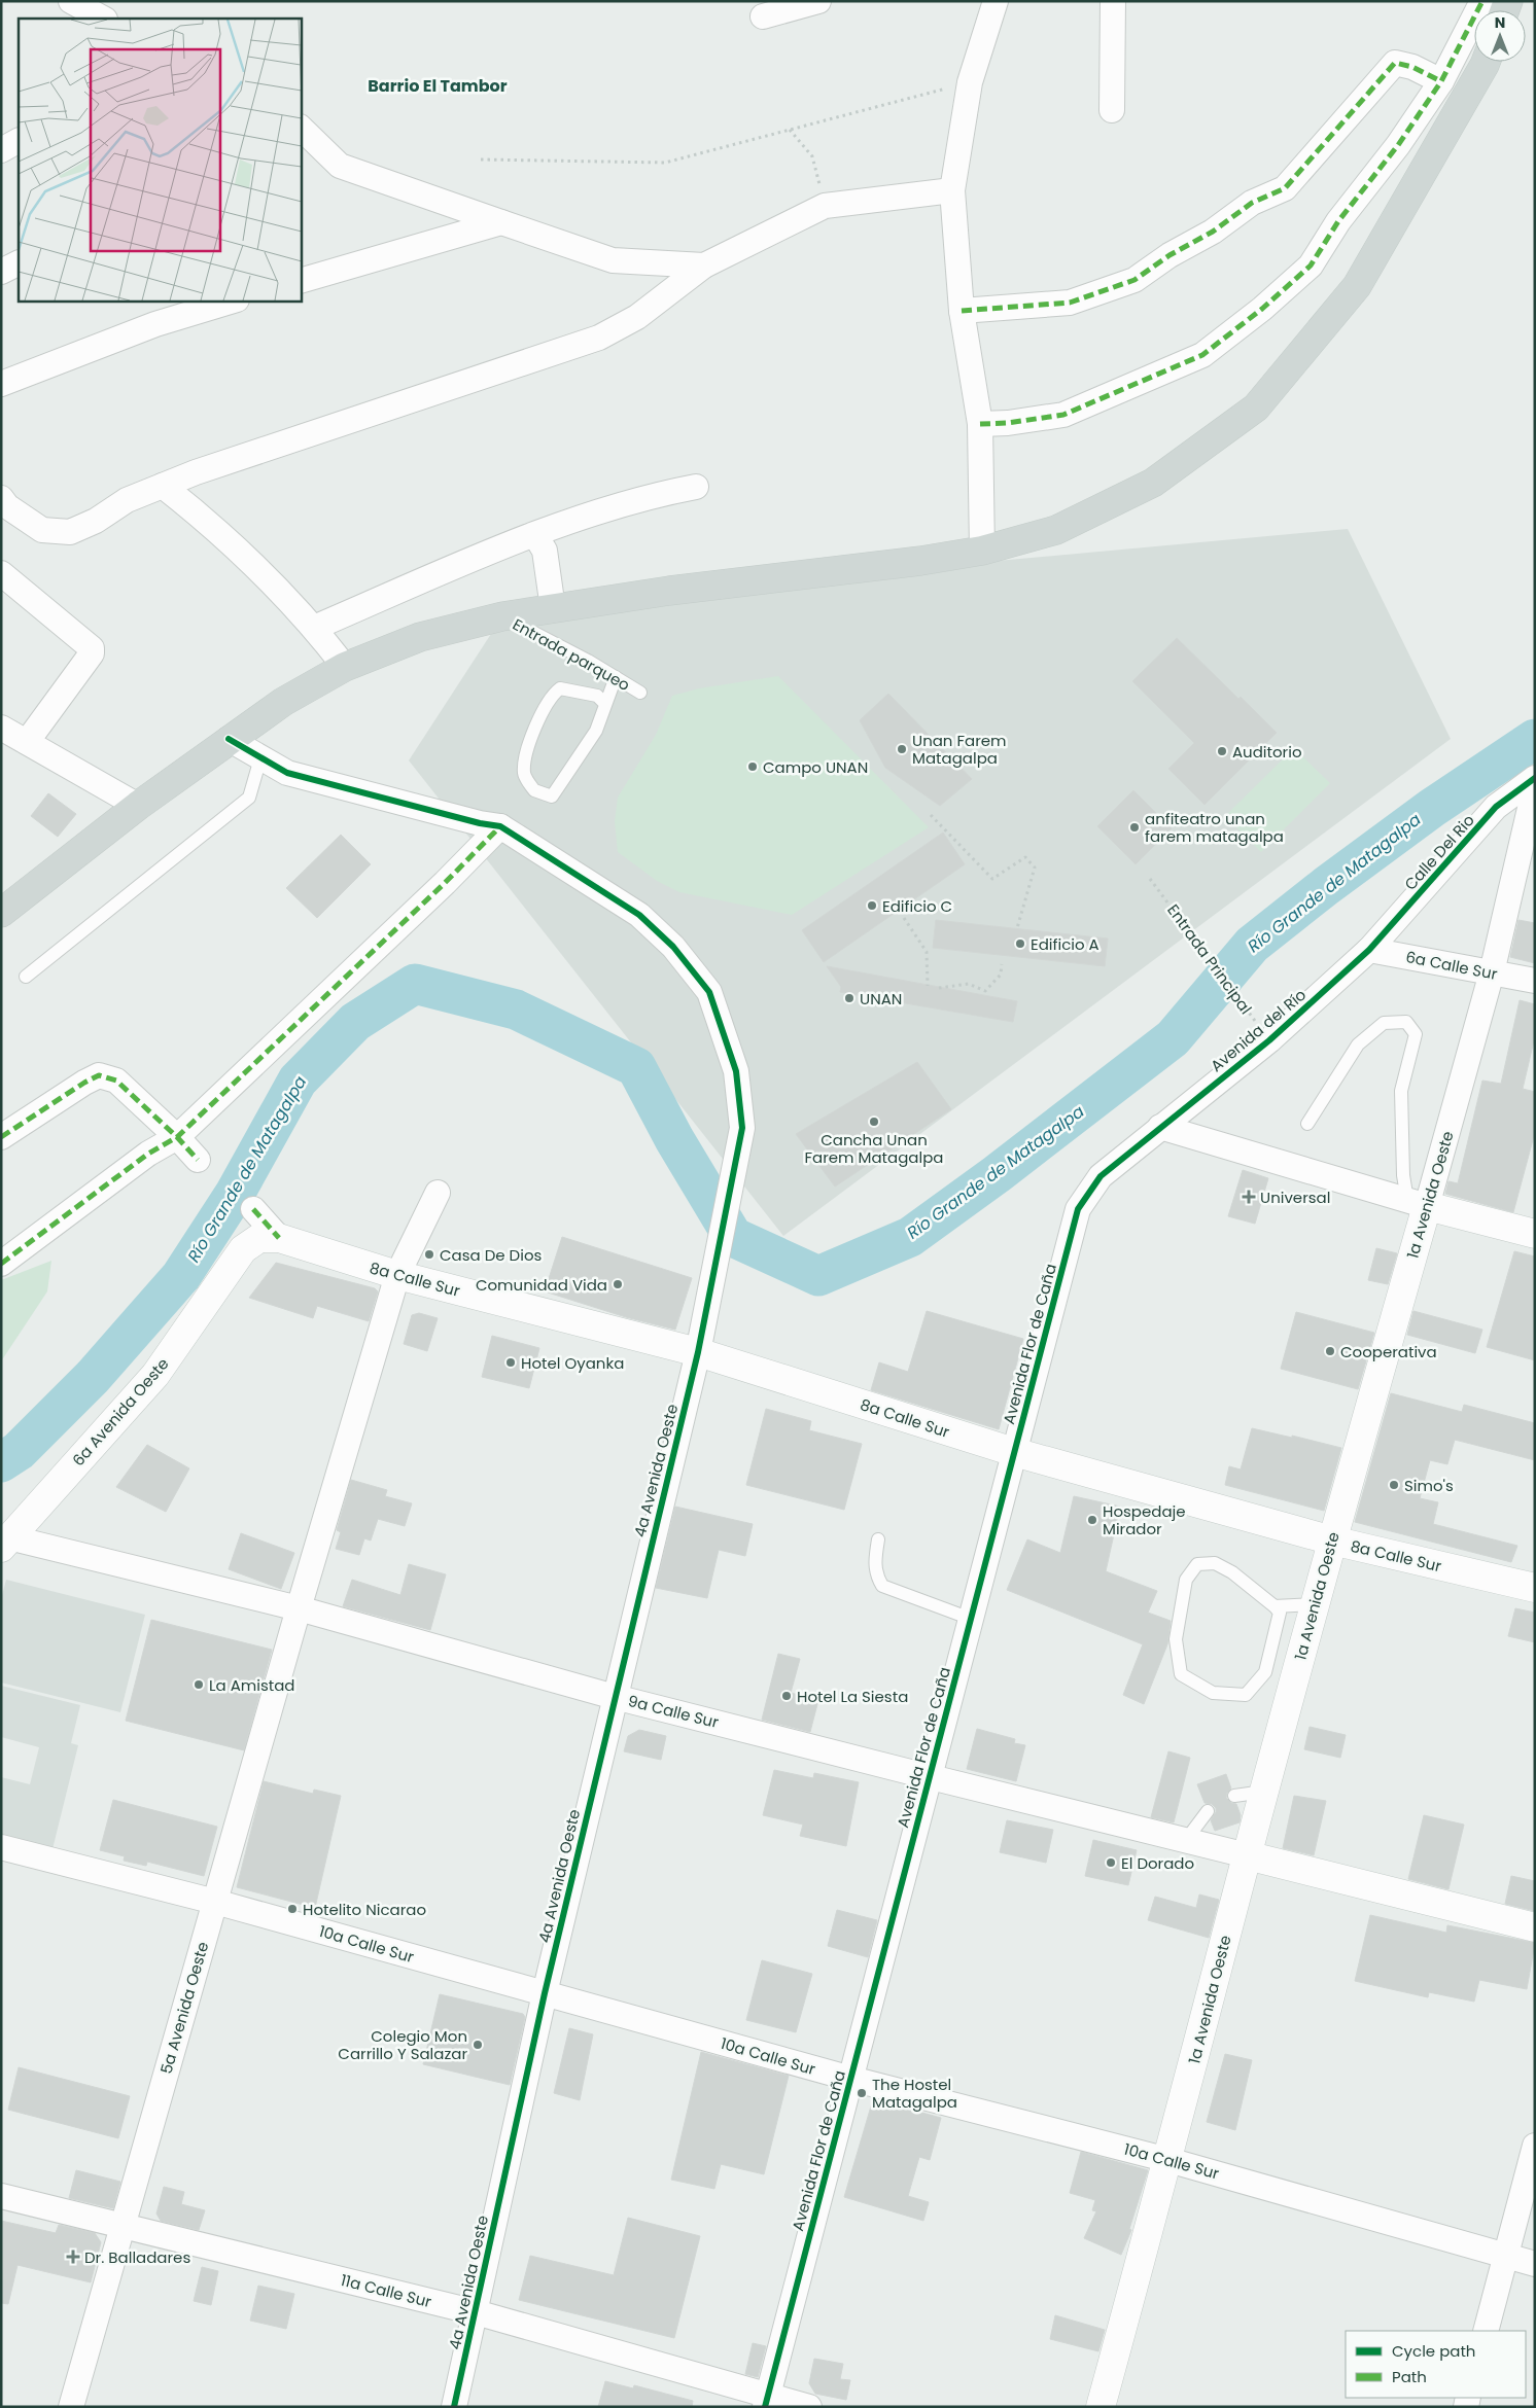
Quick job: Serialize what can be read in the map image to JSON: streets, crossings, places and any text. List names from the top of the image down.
{
  "streets": {
    "street": [
      "Calle Del Rio",
      "6a Calle Sur",
      "Avenida del Río",
      "1a Avenida Oeste",
      "8a Calle Sur",
      "Avenida Flor de Caña",
      "6a Avenida Oeste",
      "4a Avenida Oeste",
      "9a Calle Sur",
      "10a Calle Sur",
      "5a Avenida Oeste",
      "11a Calle Sur"
    ],
    "lane": ["Entrada parqueo"],
    "path": ["Entrada Principal"]
  },
  "crossings": [
    ["Calle Del Rio", "6a Calle Sur"],
    ["Calle Del Rio", "Avenida del Río"],
    ["Entrada Principal", "Avenida del Río"],
    ["6a Calle Sur", "Avenida del Río"],
    ["6a Calle Sur", "1a Avenida Oeste"],
    ["Avenida del Río", "Avenida Flor de Caña"],
    ["1a Avenida Oeste", "8a Calle Sur"],
    ["1a Avenida Oeste", "9a Calle Sur"],
    ["1a Avenida Oeste", "10a Calle Sur"],
    ["8a Calle Sur", "Avenida Flor de Caña"],
    ["8a Calle Sur", "6a Avenida Oeste"],
    ["8a Calle Sur", "4a Avenida Oeste"],
    ["8a Calle Sur", "5a Avenida Oeste"],
    ["Avenida Flor de Caña", "9a Calle Sur"],
    ["Avenida Flor de Caña", "10a Calle Sur"],
    ["Avenida Flor de Caña", "11a Calle Sur"],
    ["6a Avenida Oeste", "9a Calle Sur"],
    ["4a Avenida Oeste", "9a Calle Sur"],
    ["4a Avenida Oeste", "10a Calle Sur"],
    ["4a Avenida Oeste", "11a Calle Sur"],
    ["9a Calle Sur", "5a Avenida Oeste"],
    ["10a Calle Sur", "5a Avenida Oeste"],
    ["5a Avenida Oeste", "11a Calle Sur"]
  ],
  "districts": ["Barrio El Tambor"],
  "water": ["Río Grande de Matagalpa"],
  "places": {
    "other": [
      "Unan Farem Matagalpa",
      "Auditorio",
      "Campo UNAN",
      "anfiteatro unan farem matagalpa",
      "Edificio C",
      "Edificio A",
      "UNAN",
      "Cancha Unan Farem Matagalpa",
      "Casa De Dios",
      "Comunidad Vida",
      "Cooperativa",
      "Hotel Oyanka",
      "Simo's",
      "Hospedaje Mirador",
      "La Amistad",
      "Hotel La Siesta",
      "El Dorado",
      "Hotelito Nicarao",
      "Colegio Mon Carrillo Y Salazar",
      "The Hostel Matagalpa"
    ],
    "health": ["Universal", "Dr. Balladares"]
  },
  "legend": ["Cycle path", "Path"],
  "north": "top"
}
